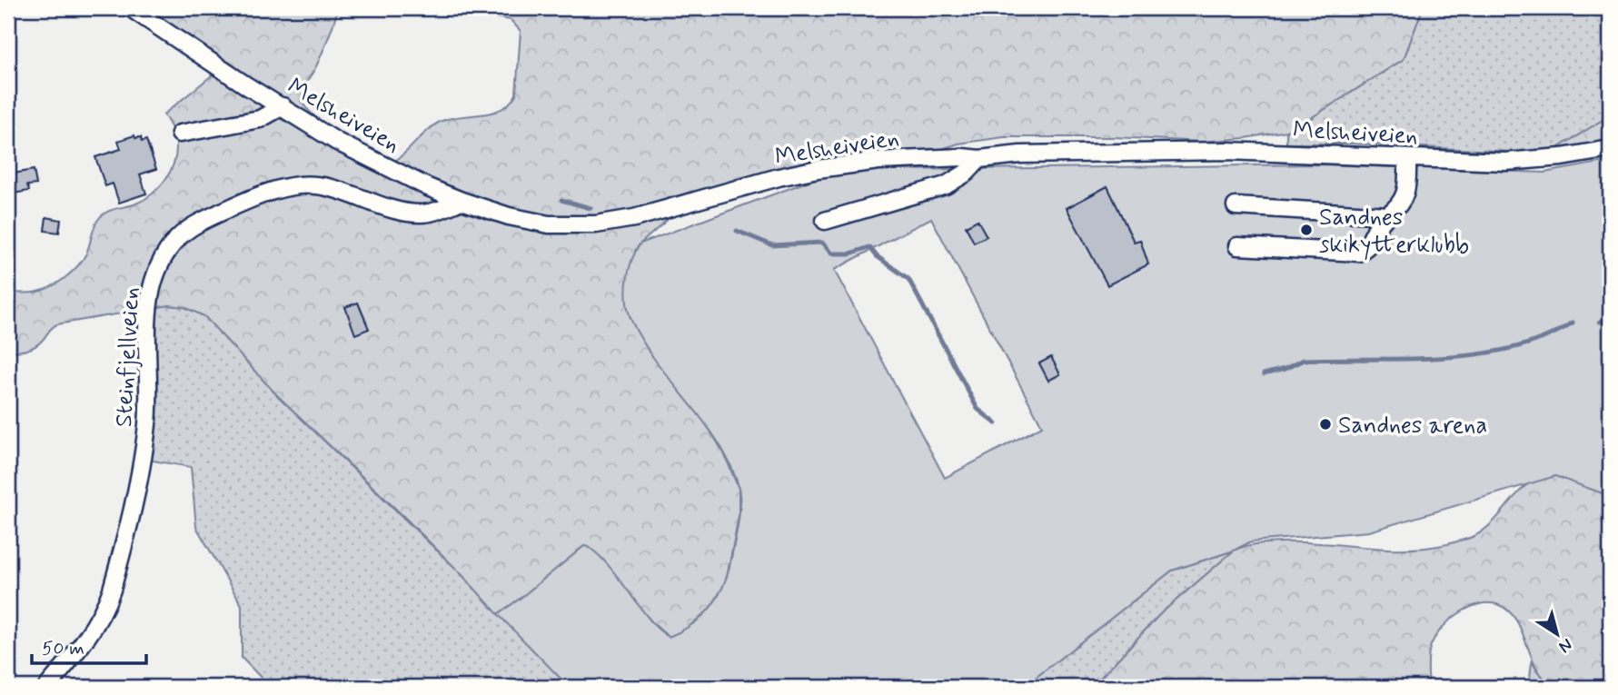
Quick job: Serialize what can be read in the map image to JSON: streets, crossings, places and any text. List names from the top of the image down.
{
  "streets": {
    "street": ["Melsheiveien", "Steinfjellveien"]
  },
  "crossings": [
    ["Melsheiveien", "Steinfjellveien"]
  ],
  "places": ["Sandnes skikytterklubb", "Sandnes arena"],
  "scale_bar": "50 m",
  "north": "bottom right"
}
